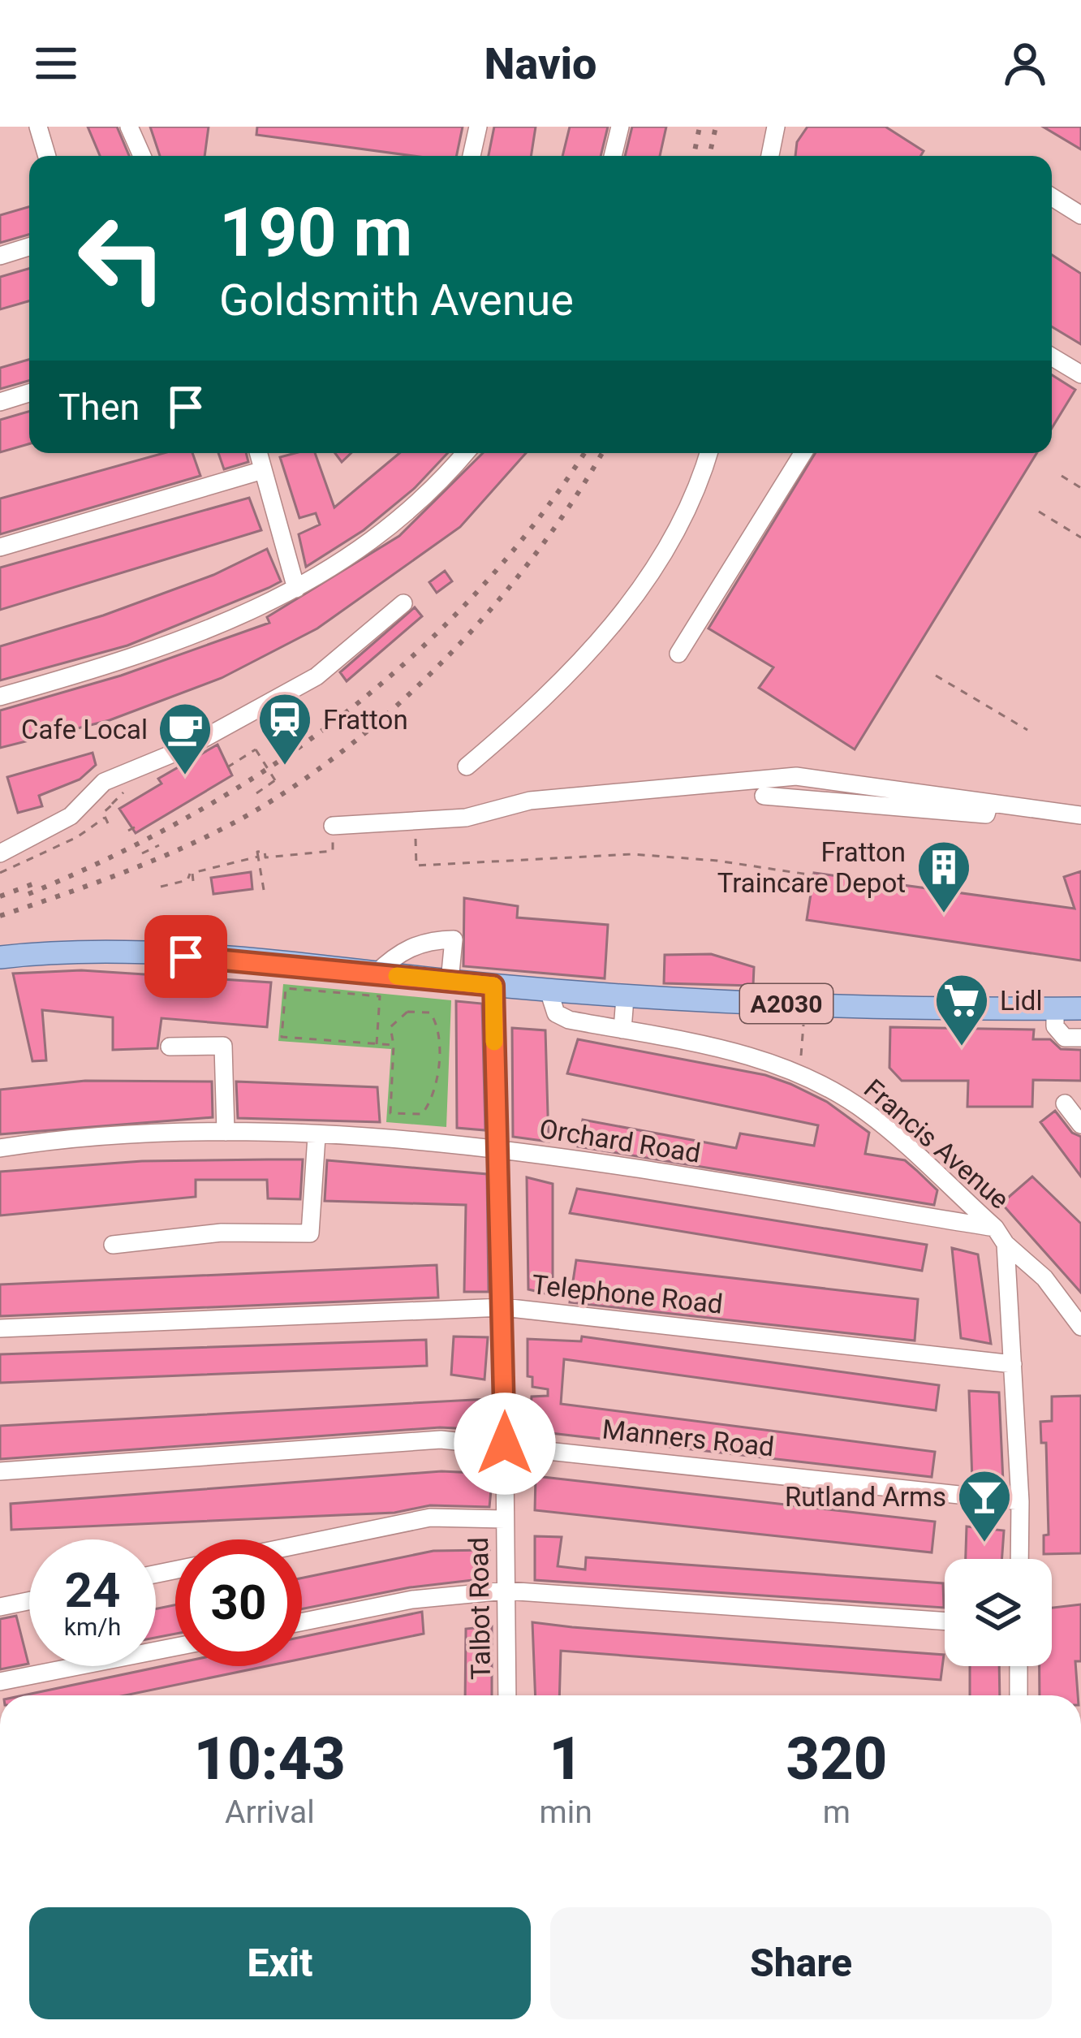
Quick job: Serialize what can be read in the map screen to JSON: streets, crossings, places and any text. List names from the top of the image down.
{
  "streets": {
    "main road": ["A2030"],
    "street": [
      "Orchard Road",
      "Francis Avenue",
      "Telephone Road",
      "Manners Road",
      "Talbot Road"
    ]
  },
  "crossings": [
    ["A2030", "Francis Avenue"],
    ["A2030", "Talbot Road"],
    ["Orchard Road", "Francis Avenue"],
    ["Orchard Road", "Talbot Road"],
    ["Francis Avenue", "Telephone Road"],
    ["Francis Avenue", "Manners Road"],
    ["Telephone Road", "Talbot Road"],
    ["Manners Road", "Talbot Road"]
  ],
  "places": {
    "station": ["Fratton"],
    "cafe": ["Cafe Local"],
    "building": ["Fratton Traincare Depot"],
    "supermarket": ["Lidl"],
    "bar": ["Rutland Arms"]
  },
  "page": {
    "header": "Navio",
    "turn": ["190 m", "Goldsmith Avenue"],
    "then": "Then",
    "speed": "24 km/h",
    "limit": "30",
    "eta": [
      "10:43",
      "Arrival",
      "1",
      "min",
      "320",
      "m"
    ],
    "buttons": ["Exit", "Share"]
  }
}
